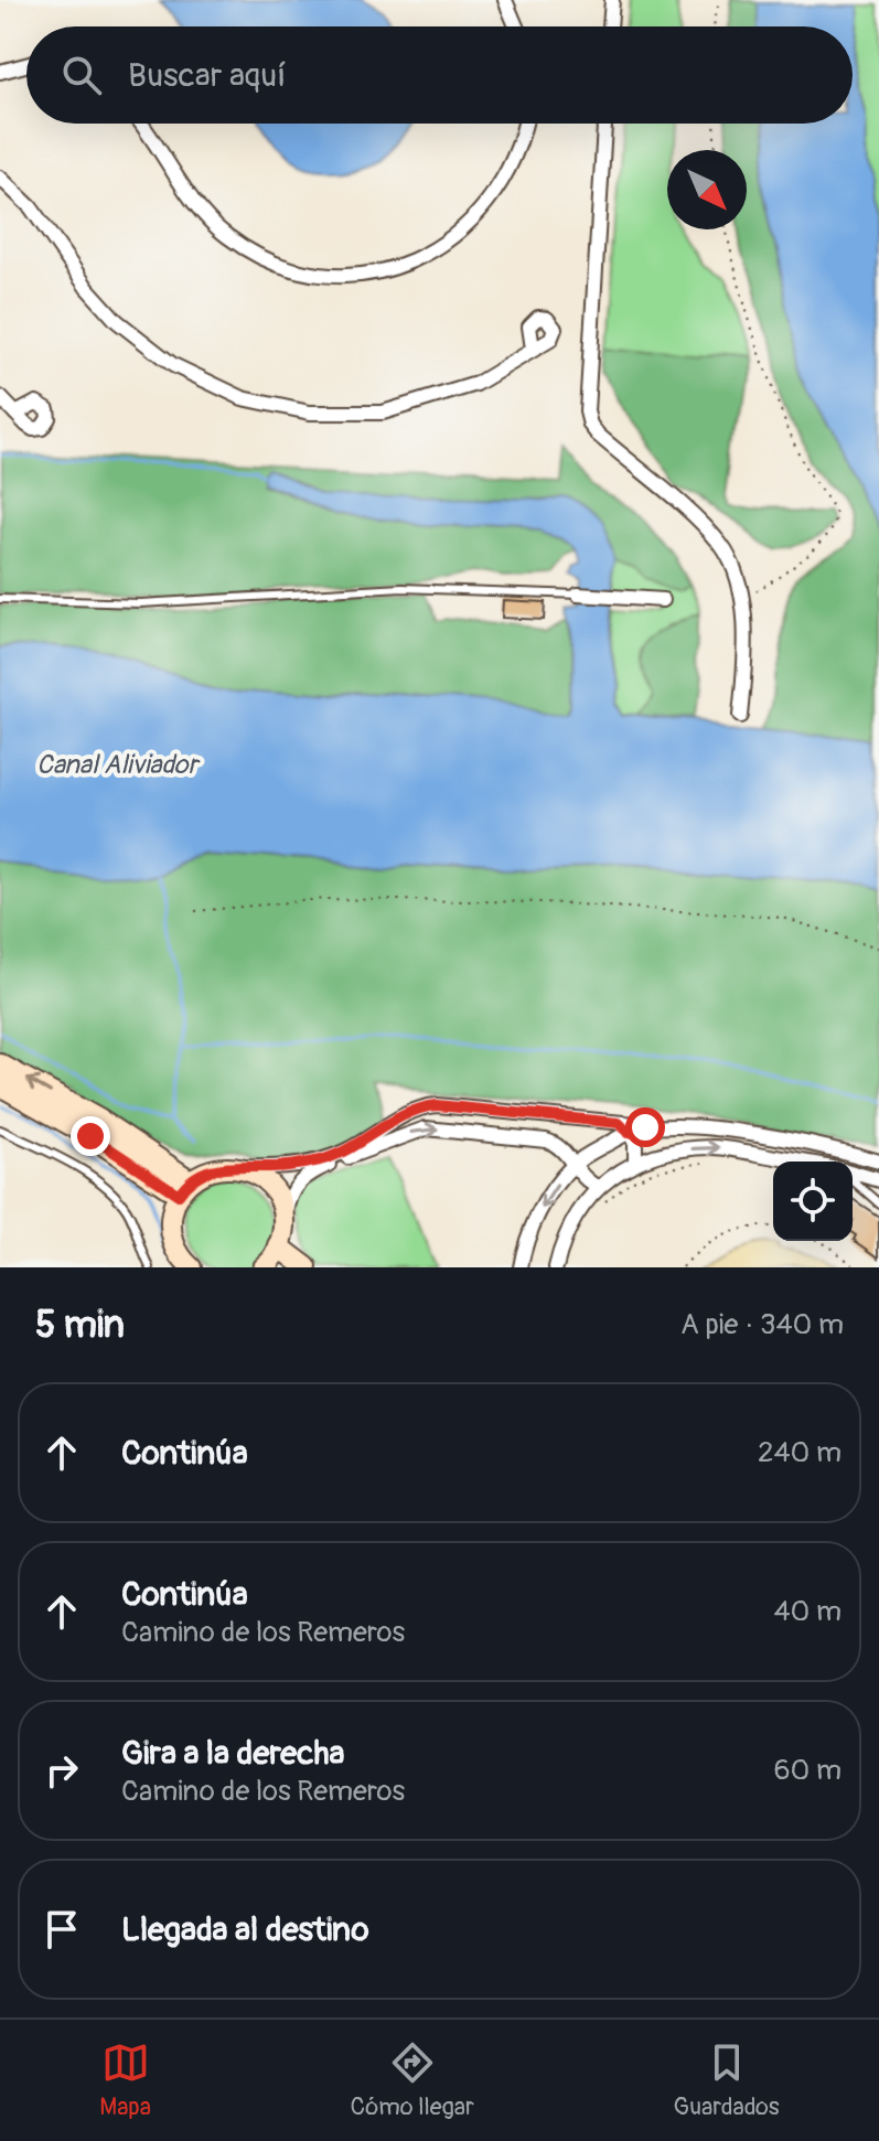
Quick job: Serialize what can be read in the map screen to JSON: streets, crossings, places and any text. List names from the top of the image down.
{
  "water": ["Canal Aliviador"],
  "north": "bottom right",
  "page": {
    "search": "Buscar aquí",
    "heading": ["5 min", "A pie · 340 m"],
    "list": [
      ["Continúa", "240 m"],
      ["Continúa", "Camino de los Remeros", "40 m"],
      ["Gira a la derecha", "Camino de los Remeros", "60 m"],
      "Llegada al destino"
    ],
    "nav": ["Mapa", "Cómo llegar", "Guardados"]
  }
}
